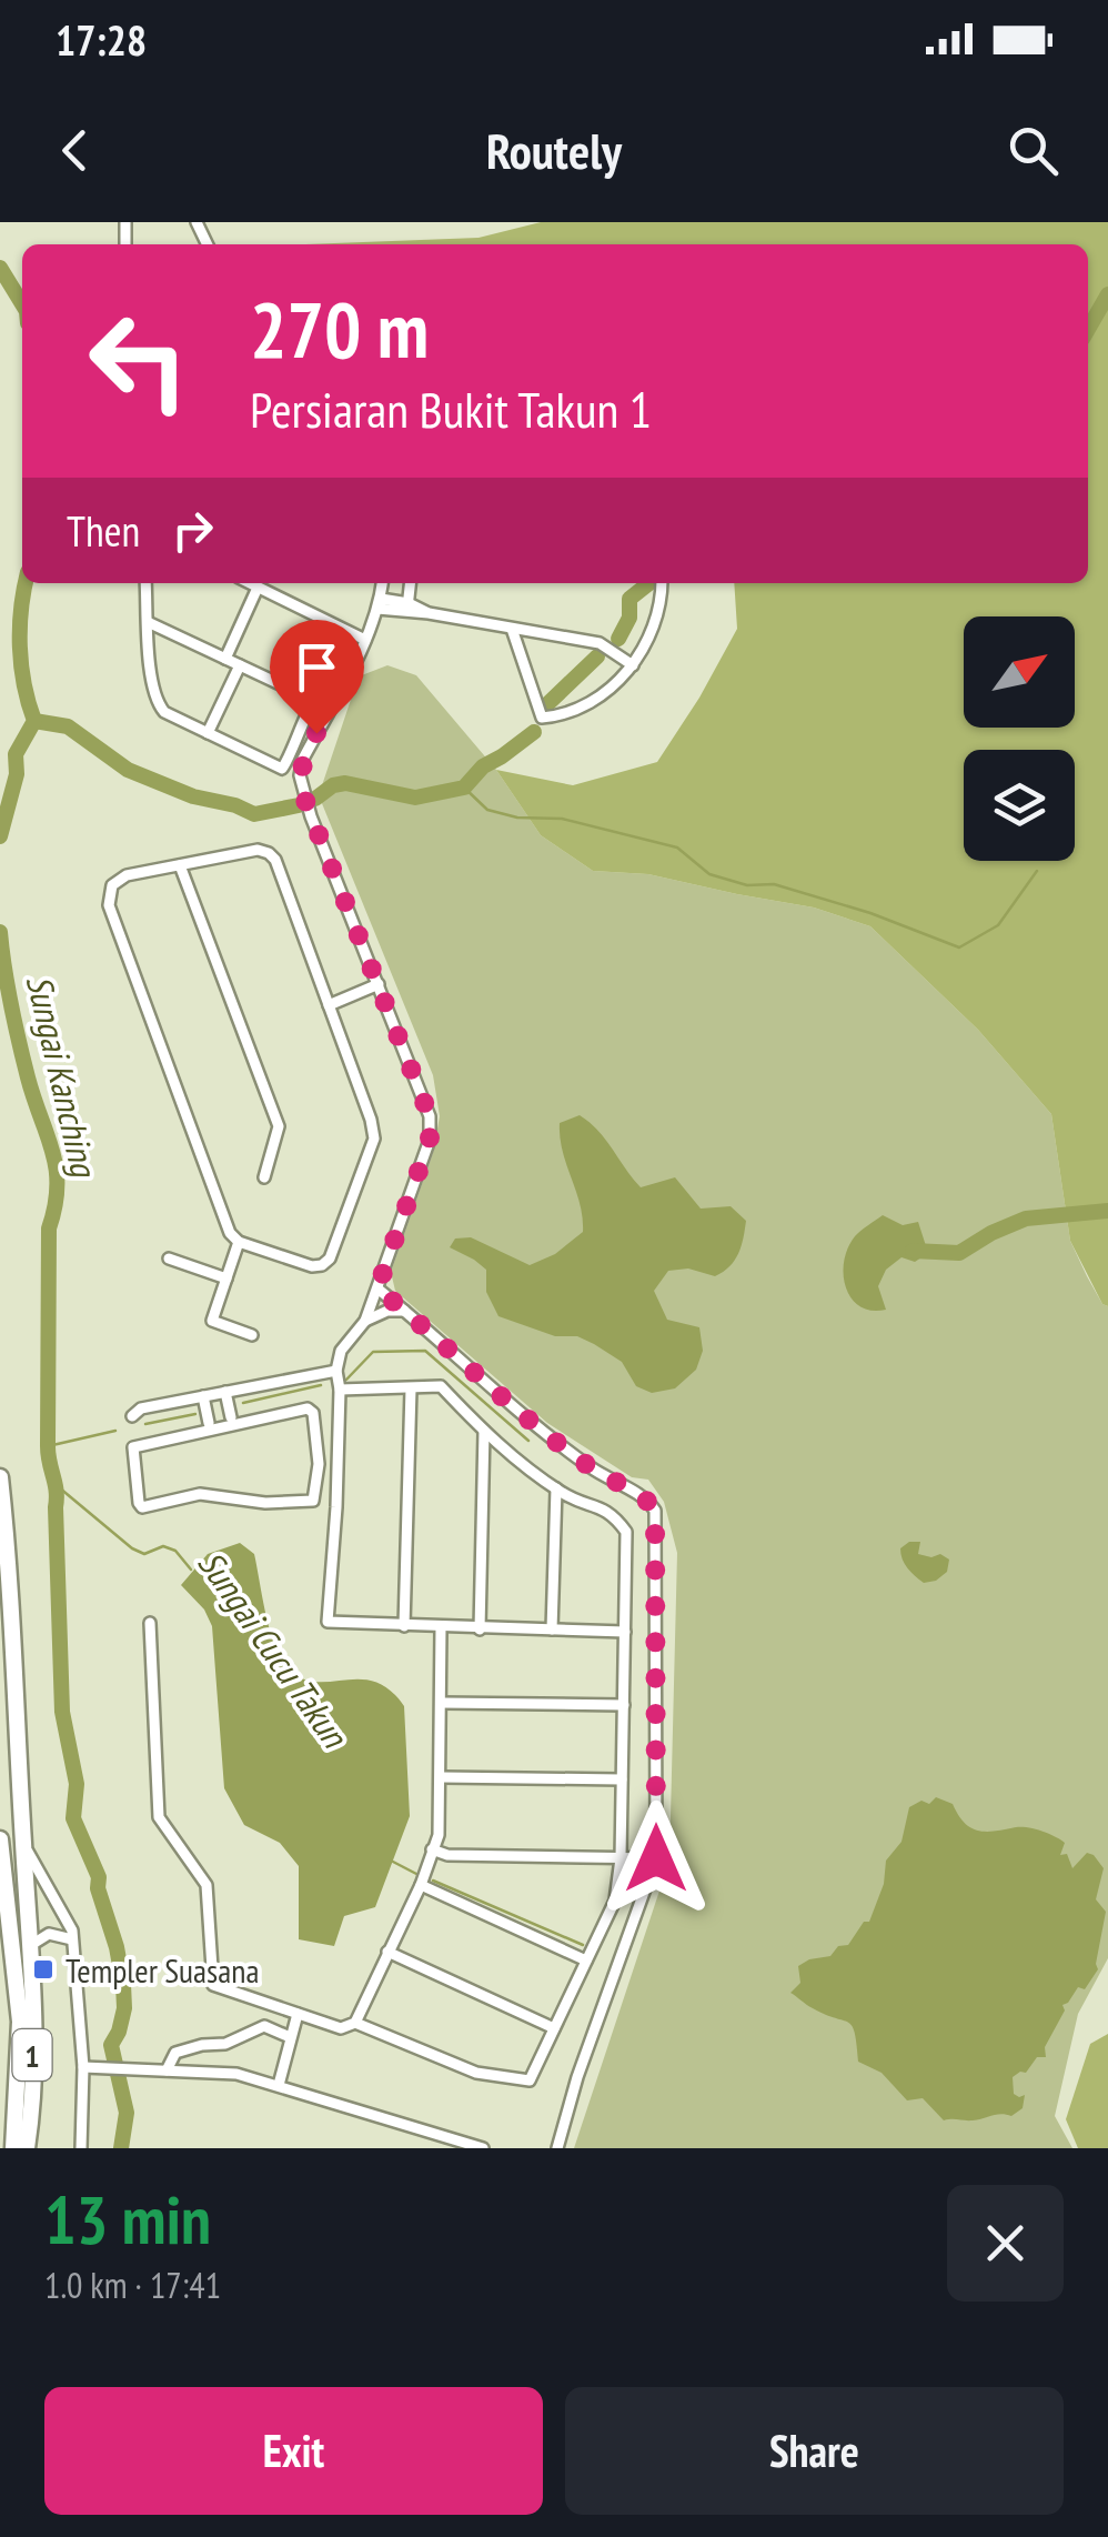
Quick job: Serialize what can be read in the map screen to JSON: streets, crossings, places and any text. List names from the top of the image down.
{
  "streets": {
    "highway": ["1"]
  },
  "water": ["Sungai Kanching", "Sungai Cucu Takun"],
  "places": {
    "transit": ["Templer Suasana"]
  },
  "north": "top right",
  "page": {
    "status": "17:28",
    "header": "Routely",
    "turn": ["270 m", "Persiaran Bukit Takun 1"],
    "then": "Then",
    "heading": ["13 min", "1.0 km · 17:41"],
    "buttons": ["Exit", "Share"]
  }
}
